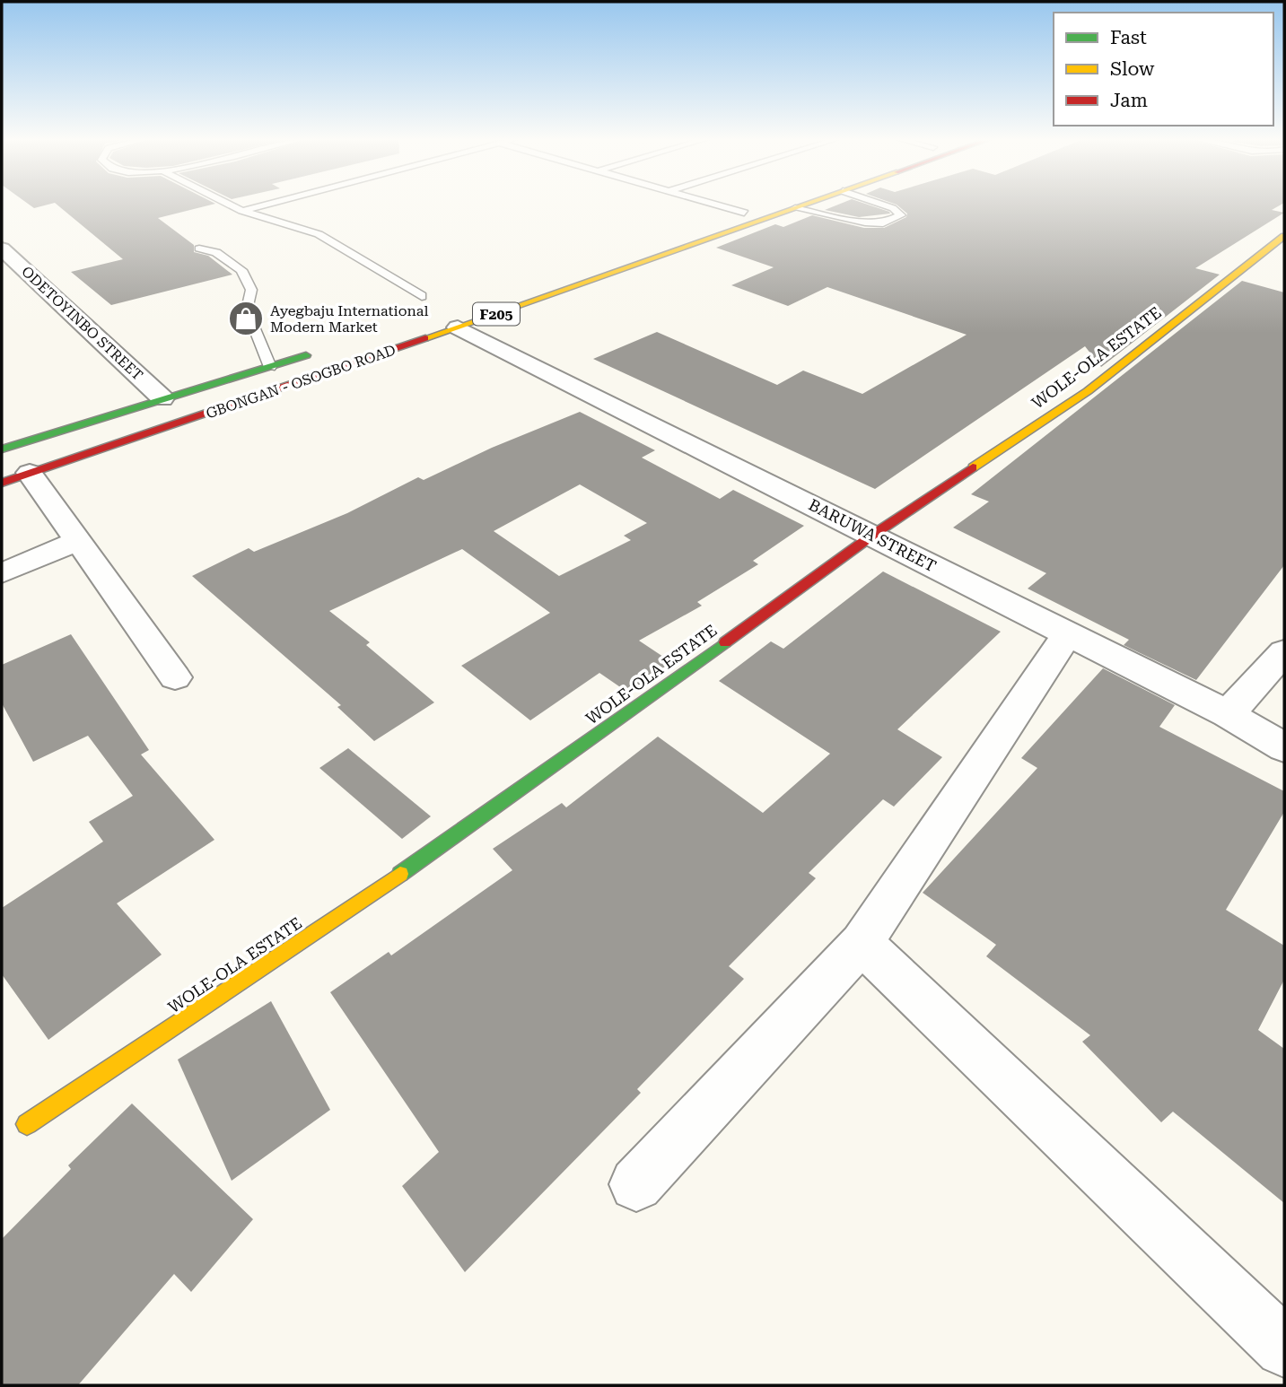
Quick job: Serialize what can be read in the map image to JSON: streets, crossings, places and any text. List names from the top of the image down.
{
  "streets": {
    "main road": ["F205", "WOLE-OLA ESTATE", "GBONGAN - OSOGBO ROAD"],
    "street": ["ODETOYINBO STREET", "BARUWA STREET"]
  },
  "crossings": [
    ["ODETOYINBO STREET", "GBONGAN - OSOGBO ROAD"],
    ["WOLE-OLA ESTATE", "BARUWA STREET"],
    ["GBONGAN - OSOGBO ROAD", "BARUWA STREET"]
  ],
  "places": {
    "shop": ["Ayegbaju International Modern Market"]
  },
  "legend": ["Fast", "Slow", "Jam"]
}
